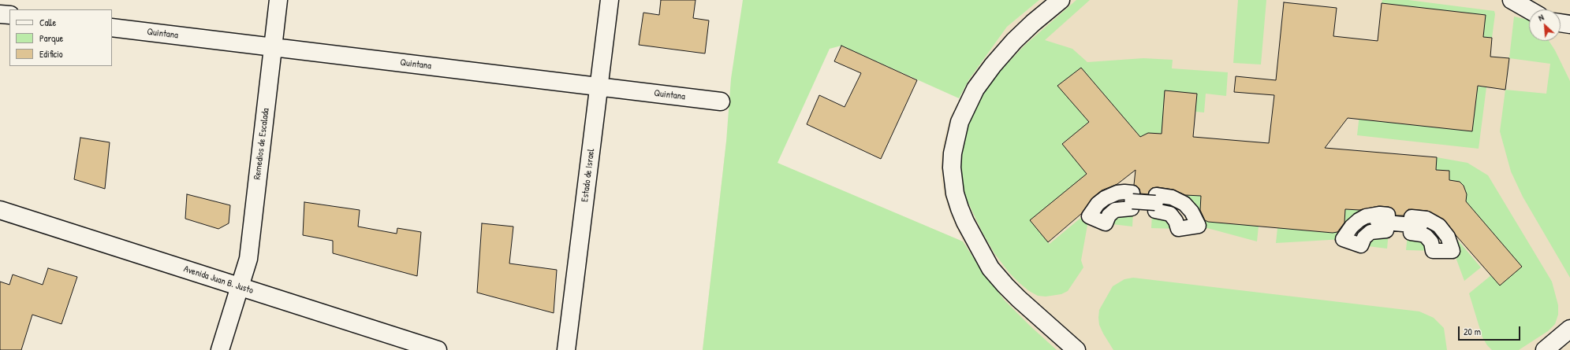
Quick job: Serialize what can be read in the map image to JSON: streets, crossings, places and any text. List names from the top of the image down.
{
  "streets": {
    "street": [
      "Quintana",
      "Remedios de Escalada",
      "Estado de Israel",
      "Avenida Juan B. Justo"
    ]
  },
  "crossings": [
    ["Quintana", "Remedios de Escalada"],
    ["Quintana", "Estado de Israel"],
    ["Remedios de Escalada", "Avenida Juan B. Justo"]
  ],
  "legend": ["Calle", "Parque", "Edificio"],
  "scale_bar": "20 m",
  "north": "top left"
}
